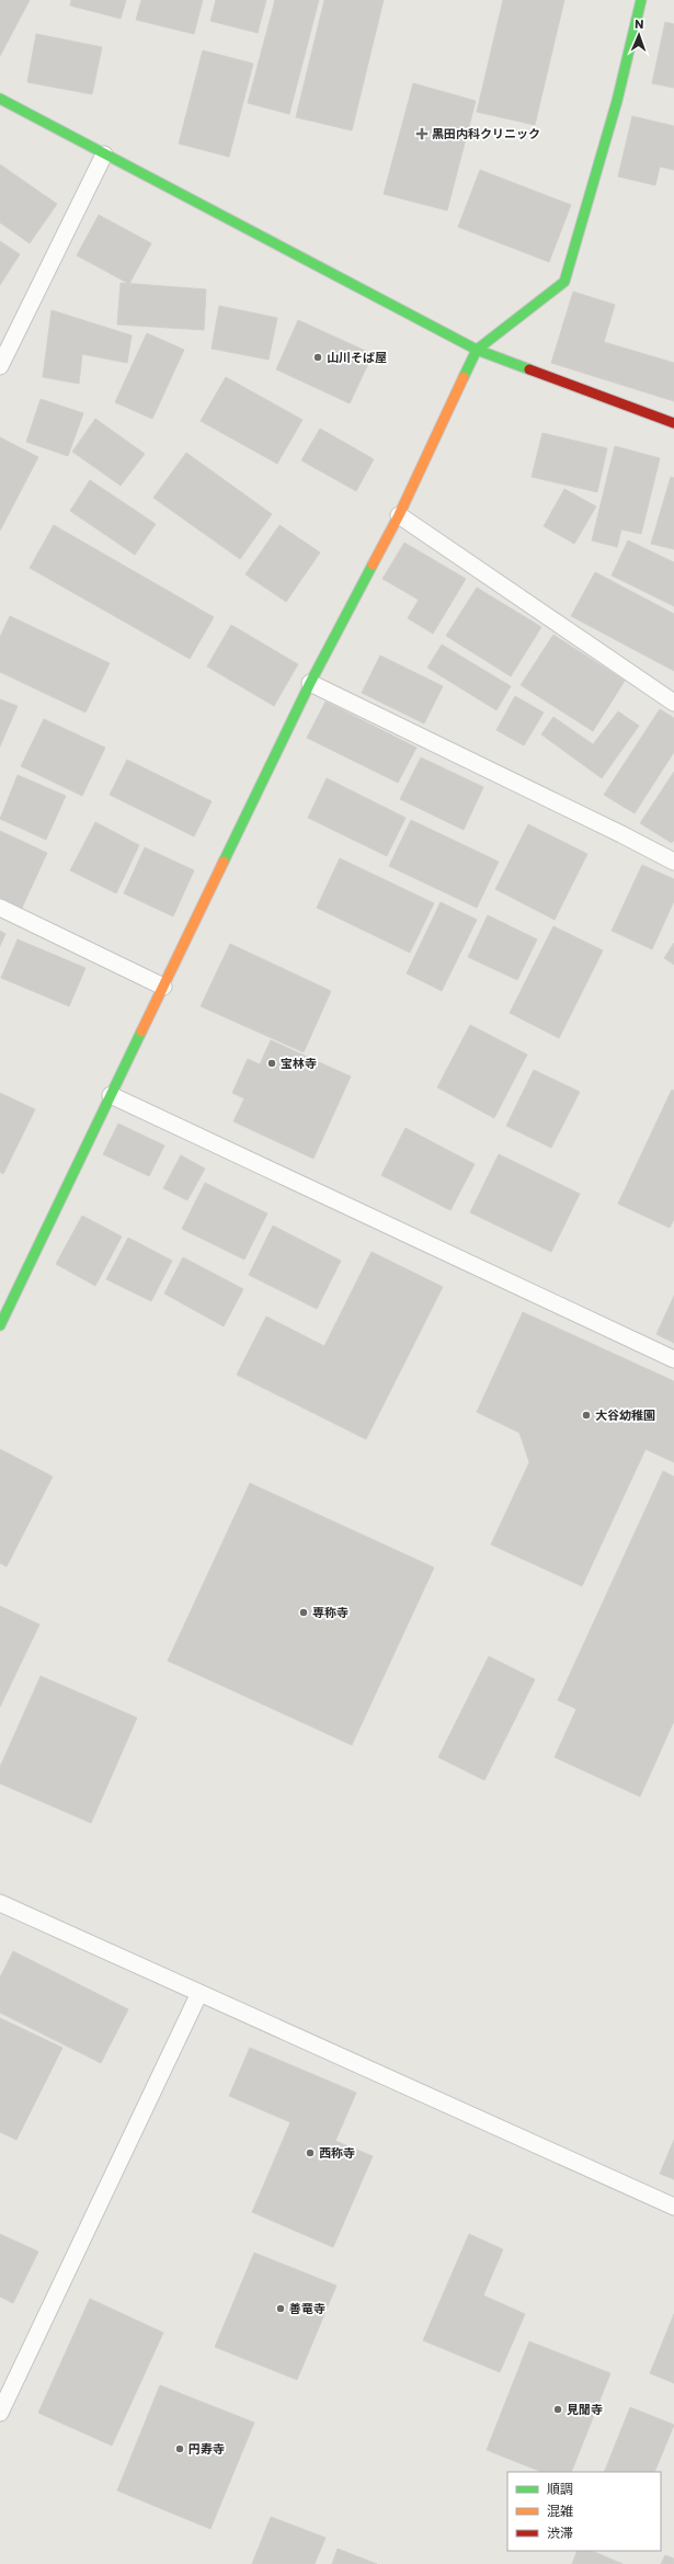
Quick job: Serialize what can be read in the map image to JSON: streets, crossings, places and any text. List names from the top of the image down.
{
  "places": {
    "health": ["黒田内科クリニック"],
    "other": [
      "山川そば屋",
      "宝林寺",
      "大谷幼稚園",
      "専称寺",
      "西称寺",
      "善竜寺",
      "見聞寺",
      "円寿寺"
    ]
  },
  "legend": ["順調", "混雑", "渋滞"],
  "north": "top"
}
